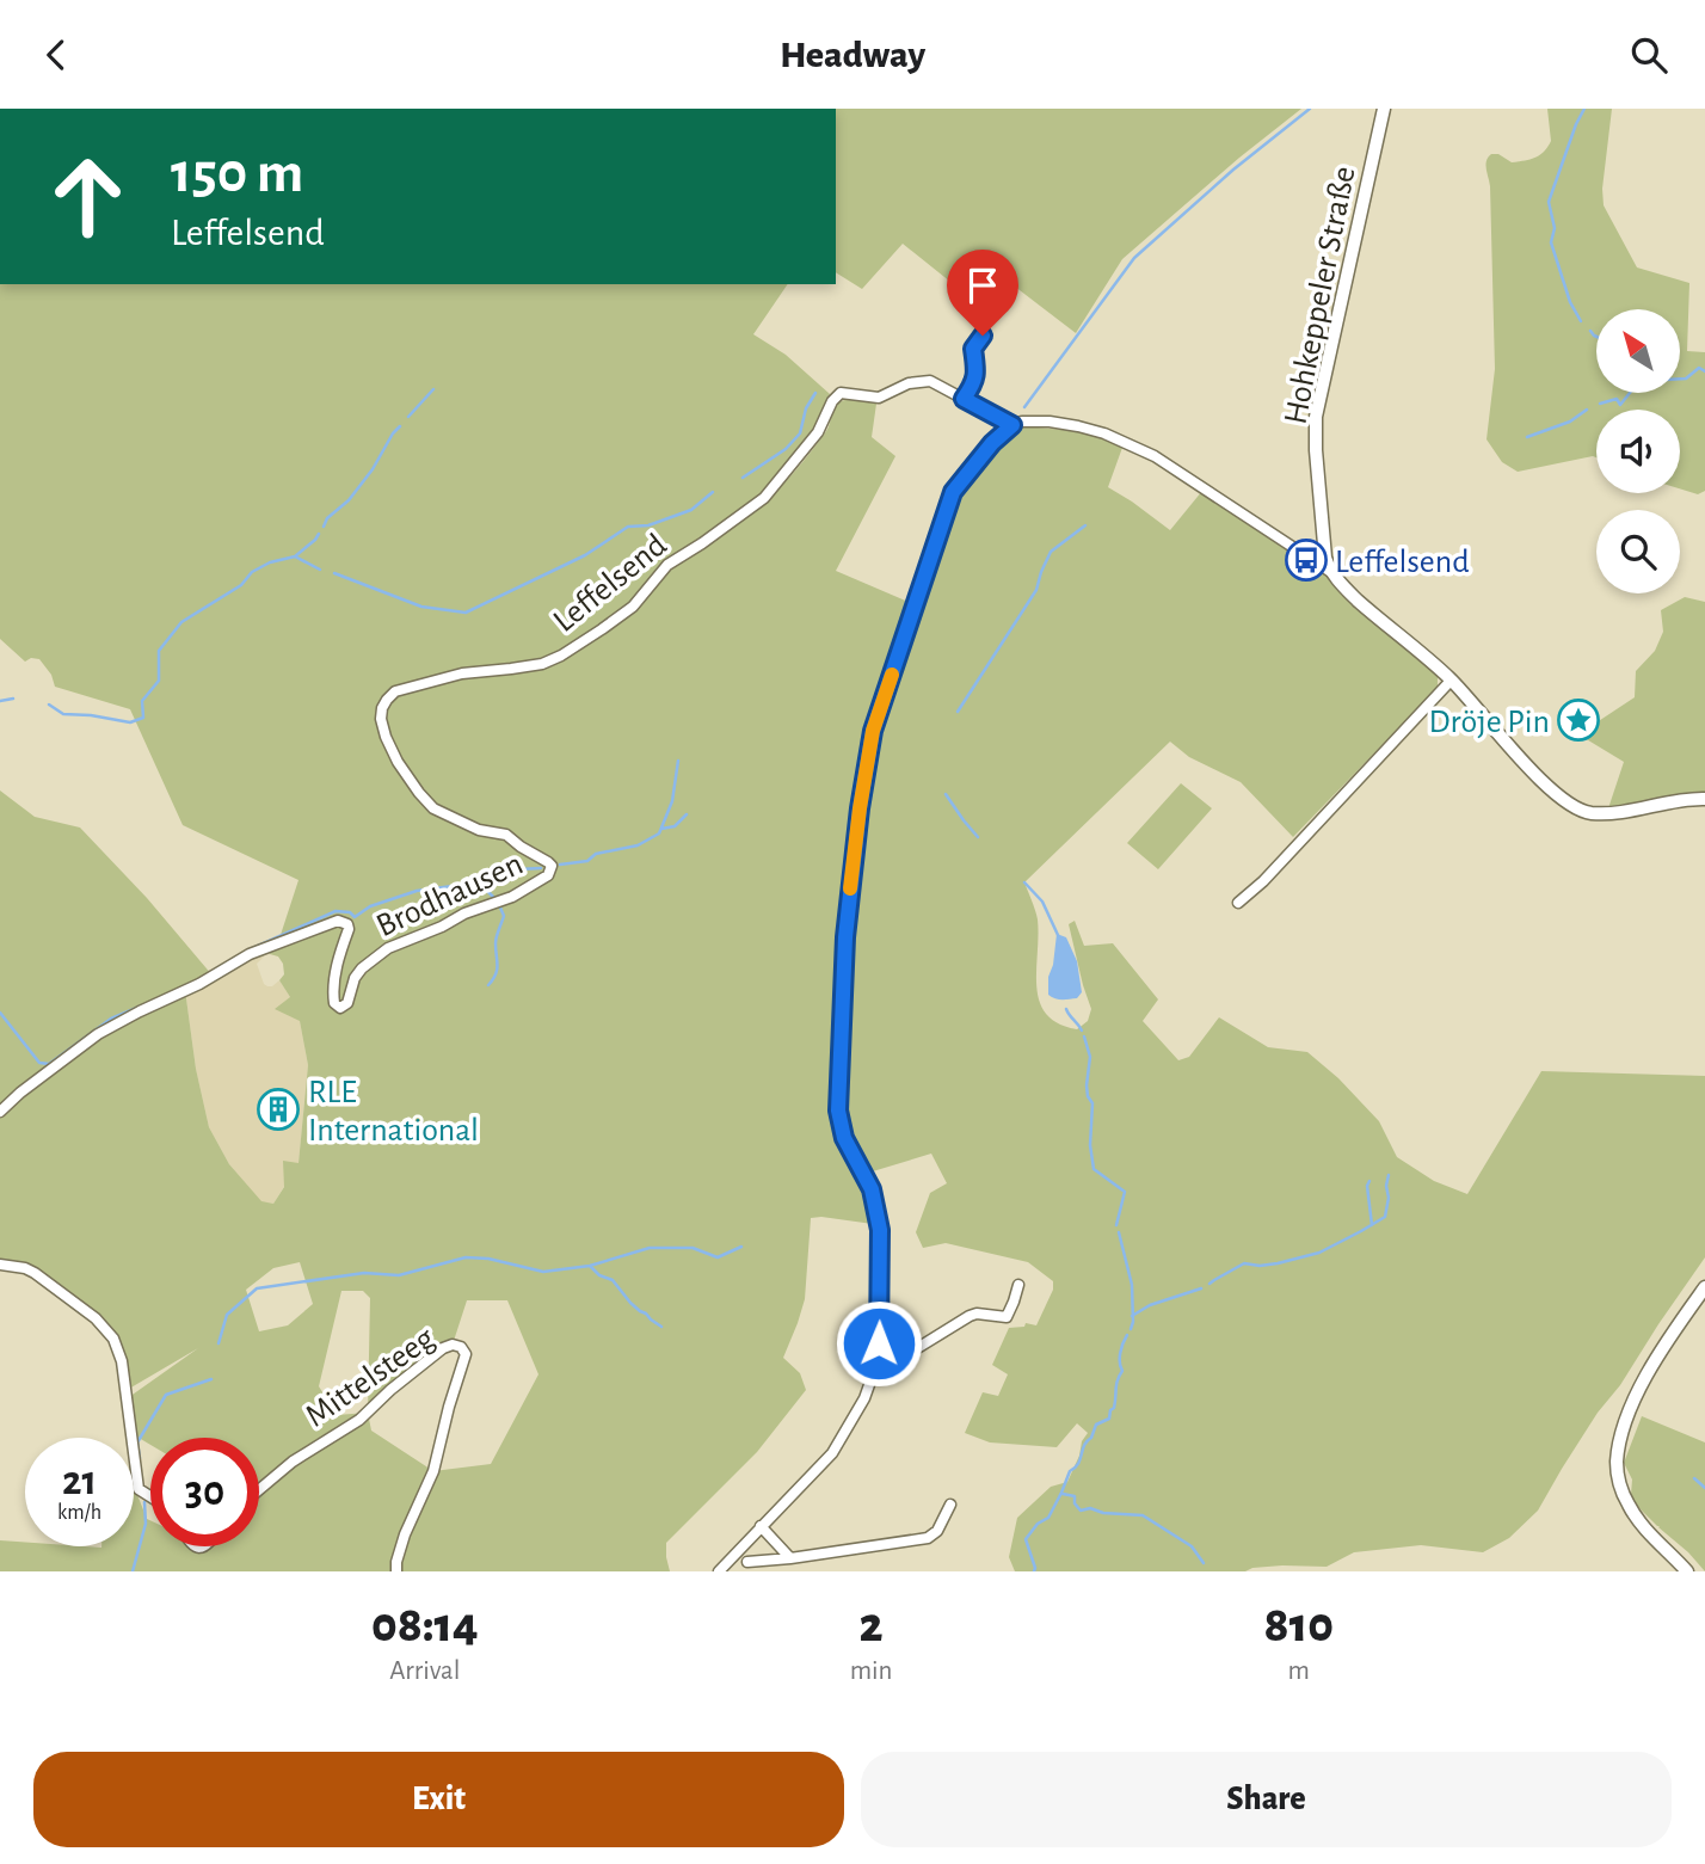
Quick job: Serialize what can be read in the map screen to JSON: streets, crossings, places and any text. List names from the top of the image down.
{
  "streets": {
    "street": [
      "Hohkeppeler Straße",
      "Leffelsend",
      "Brodhausen",
      "Mittelsteeg"
    ]
  },
  "crossings": [
    ["Leffelsend", "Brodhausen"]
  ],
  "places": {
    "bus stop": ["Leffelsend"],
    "place": ["Dröje Pin"],
    "building": ["RLE International"]
  },
  "north": "top left",
  "page": {
    "header": "Headway",
    "turn": ["150 m", "Leffelsend"],
    "speed": "21 km/h",
    "limit": "30",
    "eta": [
      "08:14",
      "Arrival",
      "2",
      "min",
      "810",
      "m"
    ],
    "buttons": ["Exit", "Share"]
  }
}
